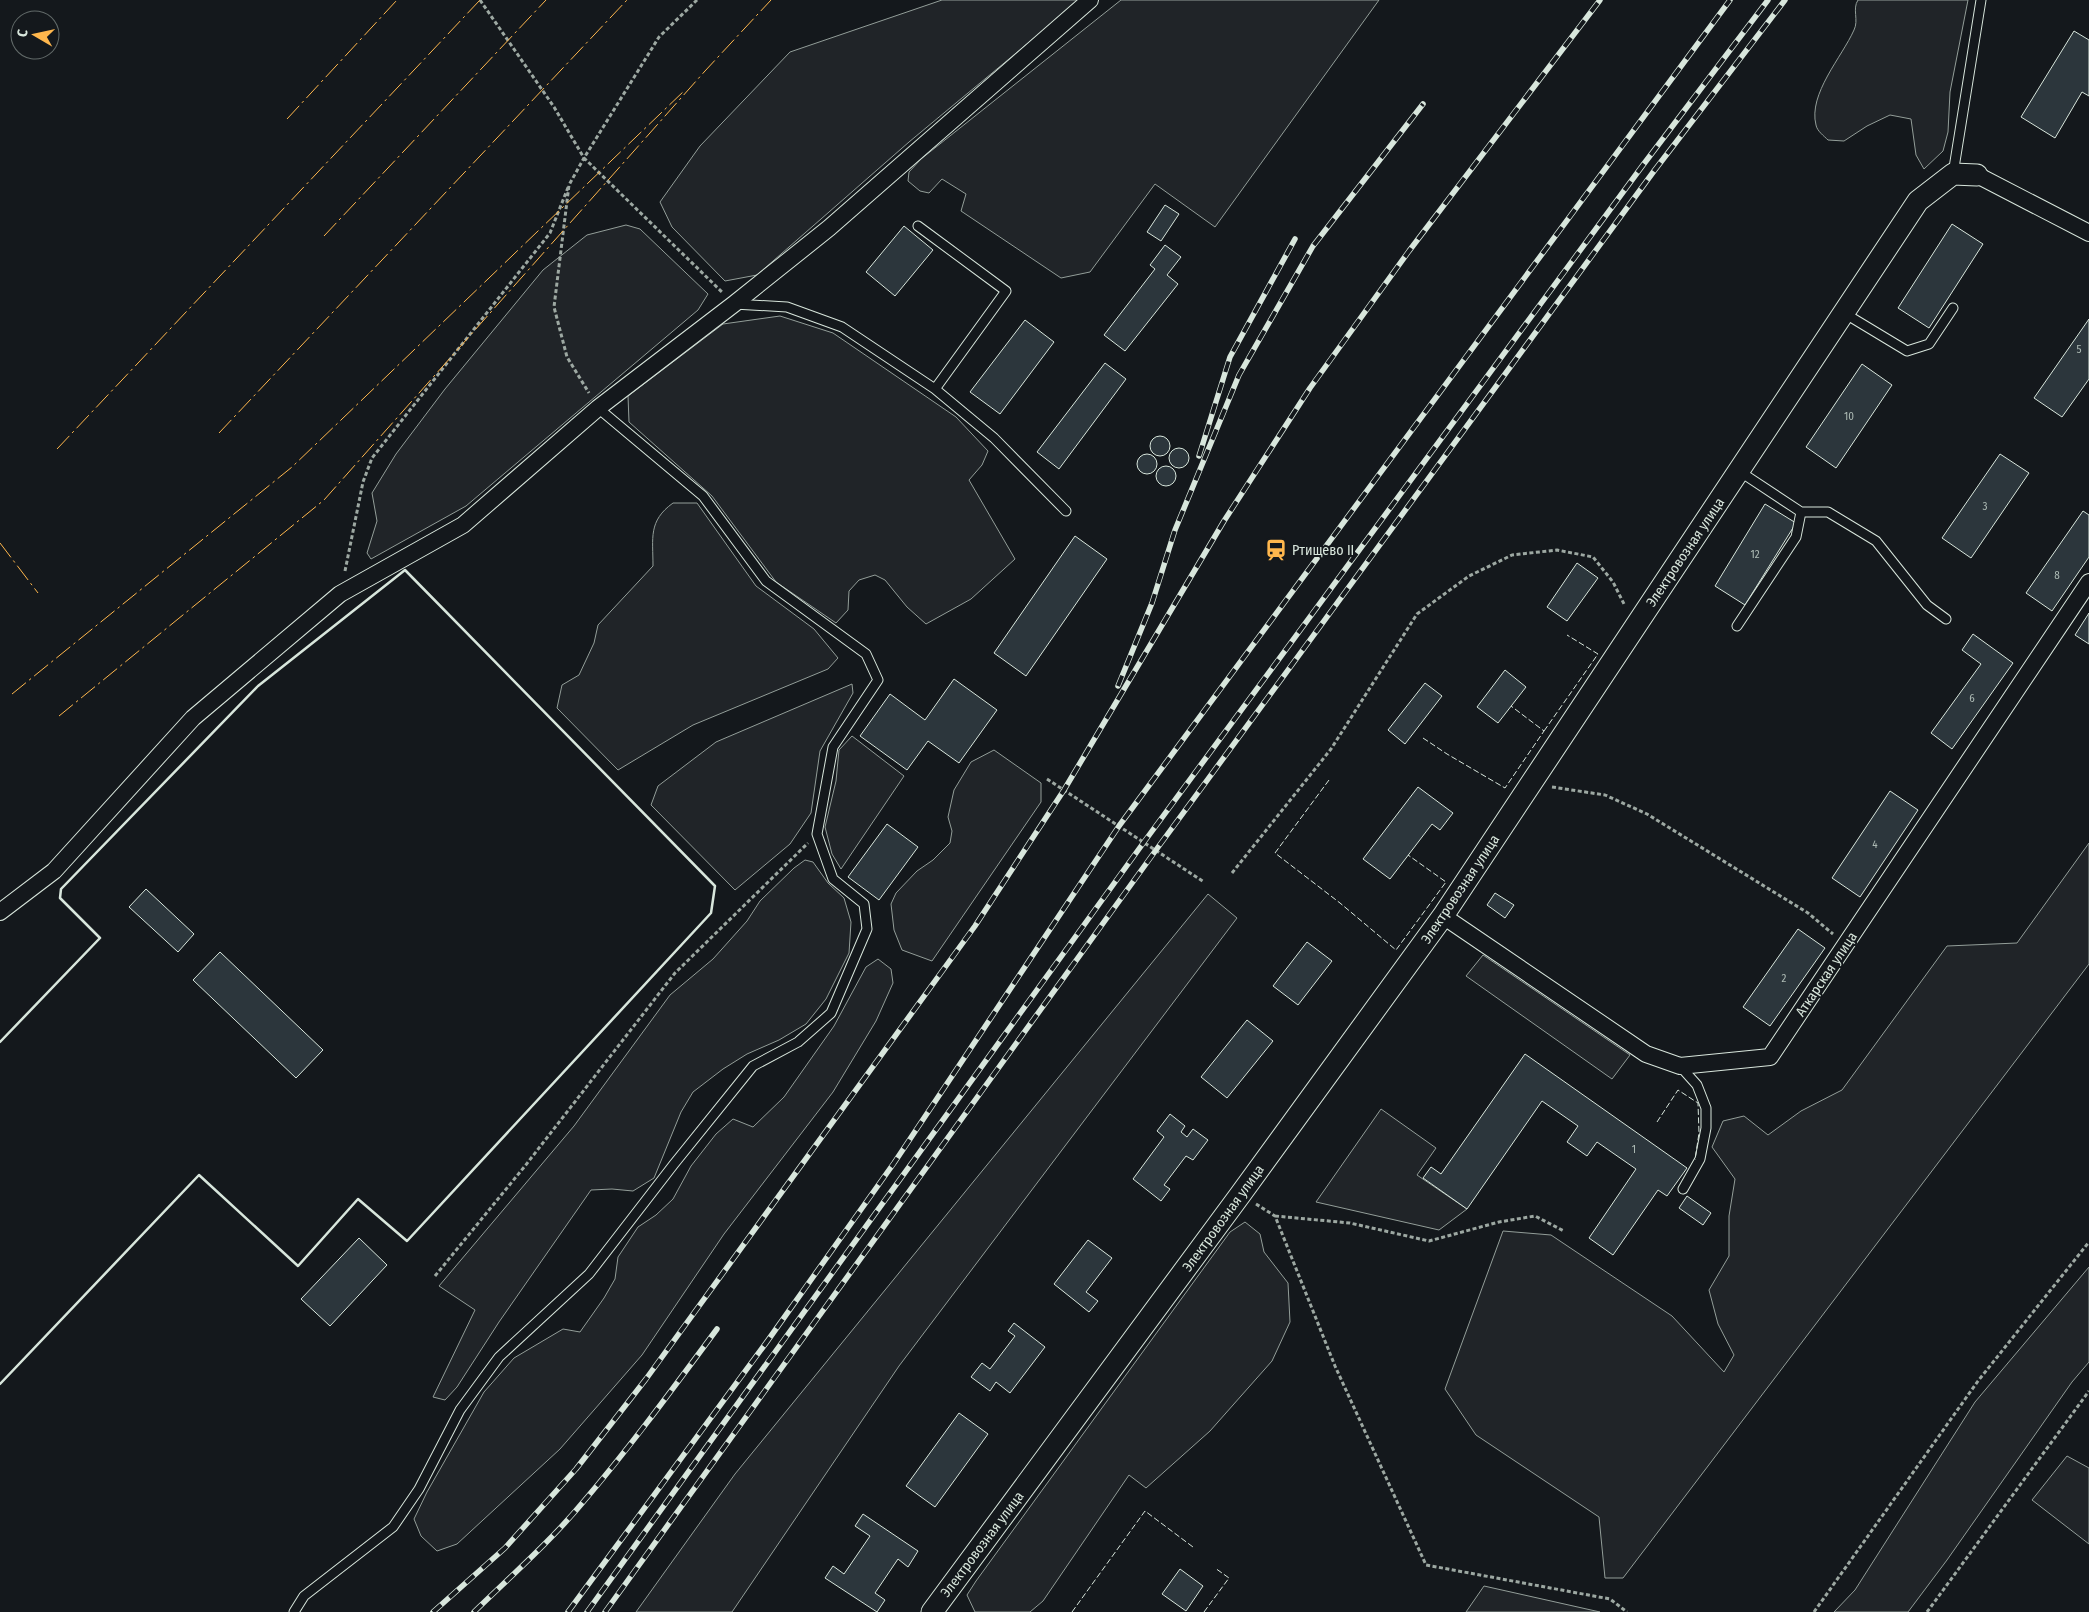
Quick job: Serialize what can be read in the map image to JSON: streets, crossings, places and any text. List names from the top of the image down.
{
  "streets": {
    "street": ["Электровозная улица", "Аткарская улица"]
  },
  "crossings": [
    ["Электровозная улица", "Аткарская улица"]
  ],
  "places": {
    "station": ["Ртищево II"]
  },
  "house_numbers": [
    "5",
    "10",
    "3",
    "12",
    "8",
    "6",
    "4",
    "2",
    "1"
  ],
  "north": "left"
}
